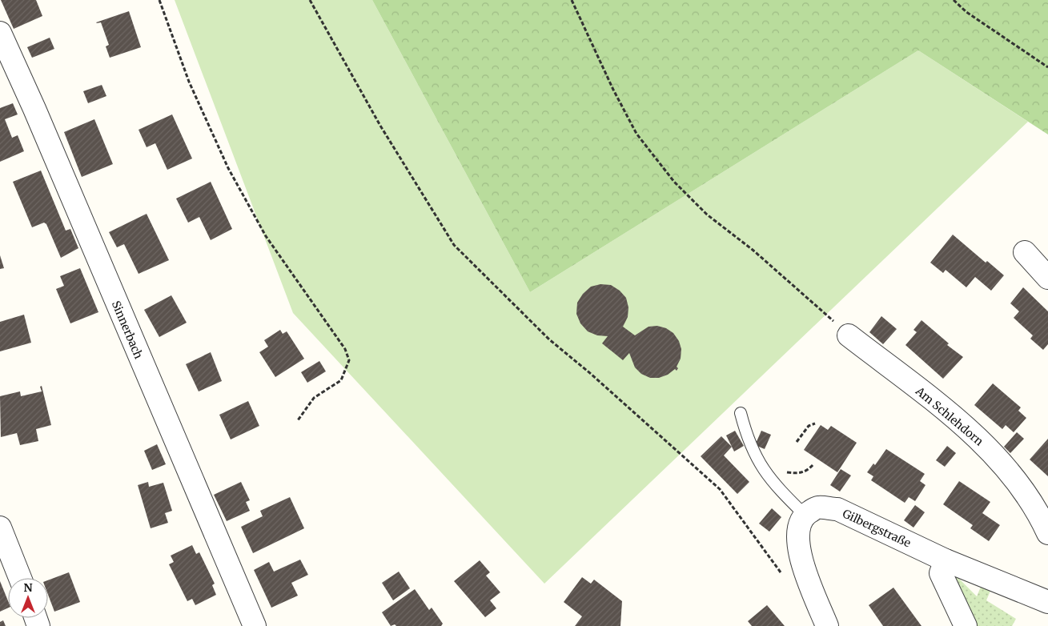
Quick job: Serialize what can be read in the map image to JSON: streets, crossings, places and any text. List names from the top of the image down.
{
  "streets": {
    "street": ["Sinnerbach", "Am Schlehdorn", "Gilbergstraße"]
  },
  "north": "top"
}
